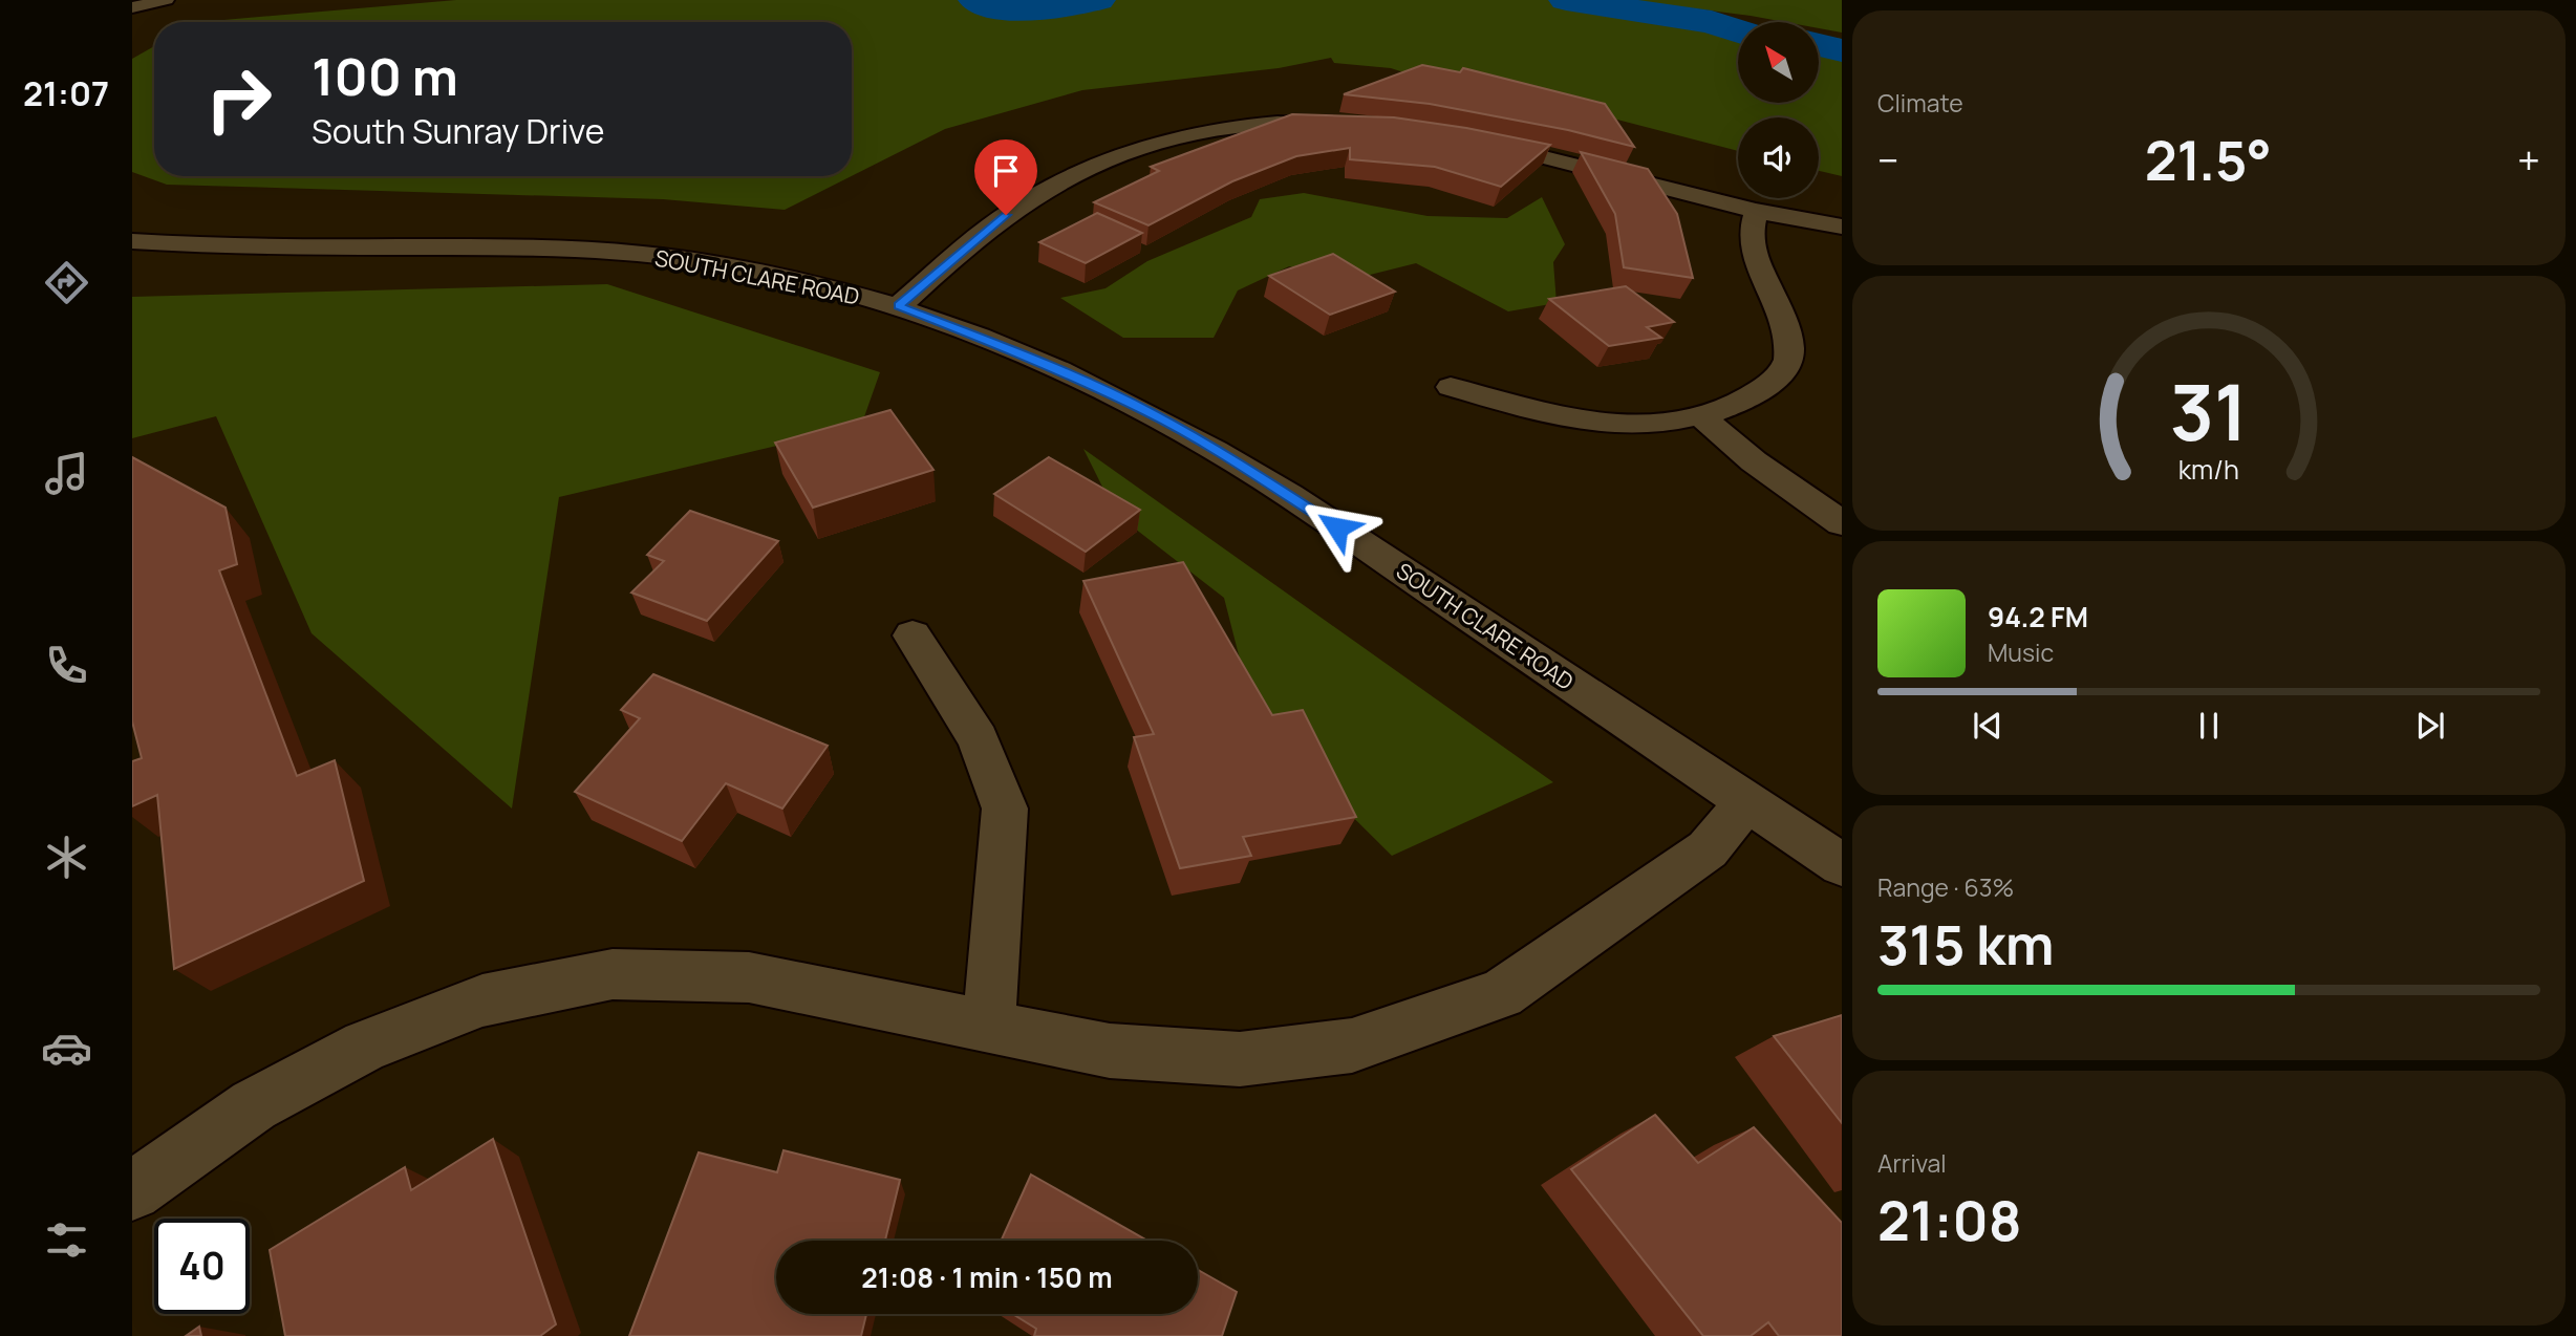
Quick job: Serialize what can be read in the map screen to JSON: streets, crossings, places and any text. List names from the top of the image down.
{
  "streets": {
    "street": ["SOUTH CLARE ROAD"]
  },
  "north": "top left",
  "page": {
    "tabs": "21:07",
    "tile": [
      "Climate",
      ["Range · 63%", "315 km"],
      ["Arrival", "21:08"]
    ],
    "turn": ["100 m", "South Sunray Drive"],
    "heat": ["−", "21.5°", "+"],
    "song": ["94.2 FM", "Music"],
    "limit": "40",
    "trip": "21:08 · 1 min · 150 m",
    "gauge": ["31", "km/h"]
  }
}
